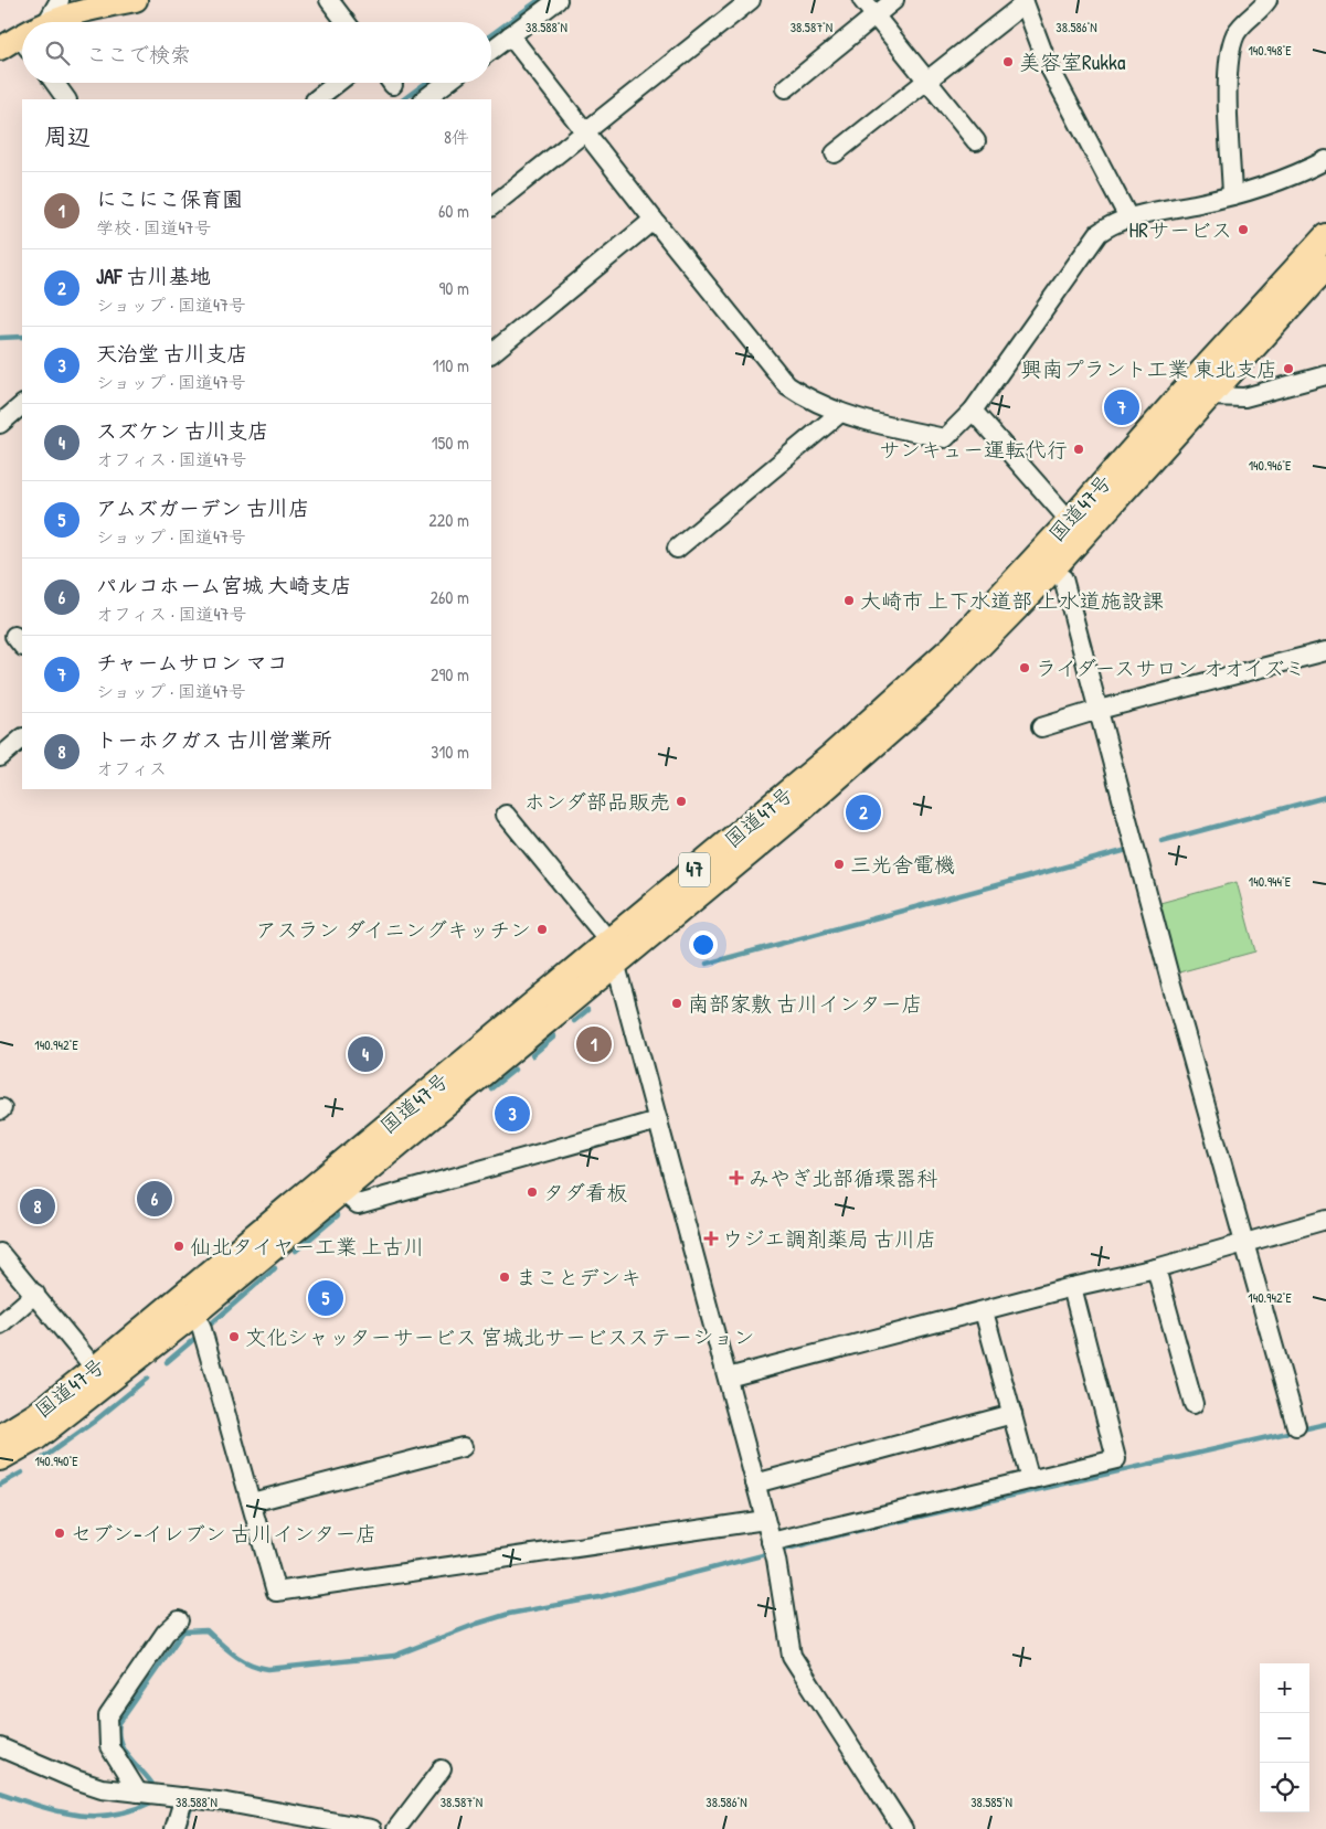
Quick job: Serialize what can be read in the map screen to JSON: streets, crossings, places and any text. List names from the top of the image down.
{
  "streets": {
    "highway": ["国道47号", "47"]
  },
  "places": {
    "other": [
      "美容室Rukka",
      "HRサービス",
      "興南プラント工業 東北支店",
      "サンキュー運転代行",
      "大崎市 上下水道部 上水道施設課",
      "ライダースサロン オオイズミ",
      "ホンダ部品販売",
      "三光舎電機",
      "アスラン ダイニングキッチン",
      "南部家敷 古川インター店",
      "タダ看板",
      "仙北タイヤー工業 上古川",
      "まことデンキ",
      "文化シャッターサービス 宮城北サービスステーション",
      "セブン-イレブン 古川インター店"
    ],
    "health": ["みやぎ北部循環器科", "ウジエ調剤薬局 古川店"]
  },
  "page": {
    "search": "ここで検索",
    "heading": ["周辺", "8件"],
    "list": [
      {
        "mark": "1",
        "name": "にこにこ保育園",
        "note": "学校 · 国道47号",
        "value": "60 m"
      },
      {
        "mark": "2",
        "name": "JAF 古川基地",
        "note": "ショップ · 国道47号",
        "value": "90 m"
      },
      {
        "mark": "3",
        "name": "天治堂 古川支店",
        "note": "ショップ · 国道47号",
        "value": "110 m"
      },
      {
        "mark": "4",
        "name": "スズケン 古川支店",
        "note": "オフィス · 国道47号",
        "value": "150 m"
      },
      {
        "mark": "5",
        "name": "アムズガーデン 古川店",
        "note": "ショップ · 国道47号",
        "value": "220 m"
      },
      {
        "mark": "6",
        "name": "パルコホーム宮城 大崎支店",
        "note": "オフィス · 国道47号",
        "value": "260 m"
      },
      {
        "mark": "7",
        "name": "チャームサロン マコ",
        "note": "ショップ · 国道47号",
        "value": "290 m"
      },
      {
        "mark": "8",
        "name": "トーホクガス 古川営業所",
        "note": "オフィス",
        "value": "310 m"
      }
    ],
    "pins": [
      "7",
      "2",
      "1",
      "4",
      "3",
      "6",
      "8",
      "5"
    ],
    "map_buttons": ["+", "−"]
  },
  "coordinates": [
    "38.588°N",
    "38.587°N",
    "38.586°N",
    "140.948°E",
    "140.946°E",
    "140.944°E",
    "140.942°E",
    "140.940°E",
    "38.585°N"
  ]
}
